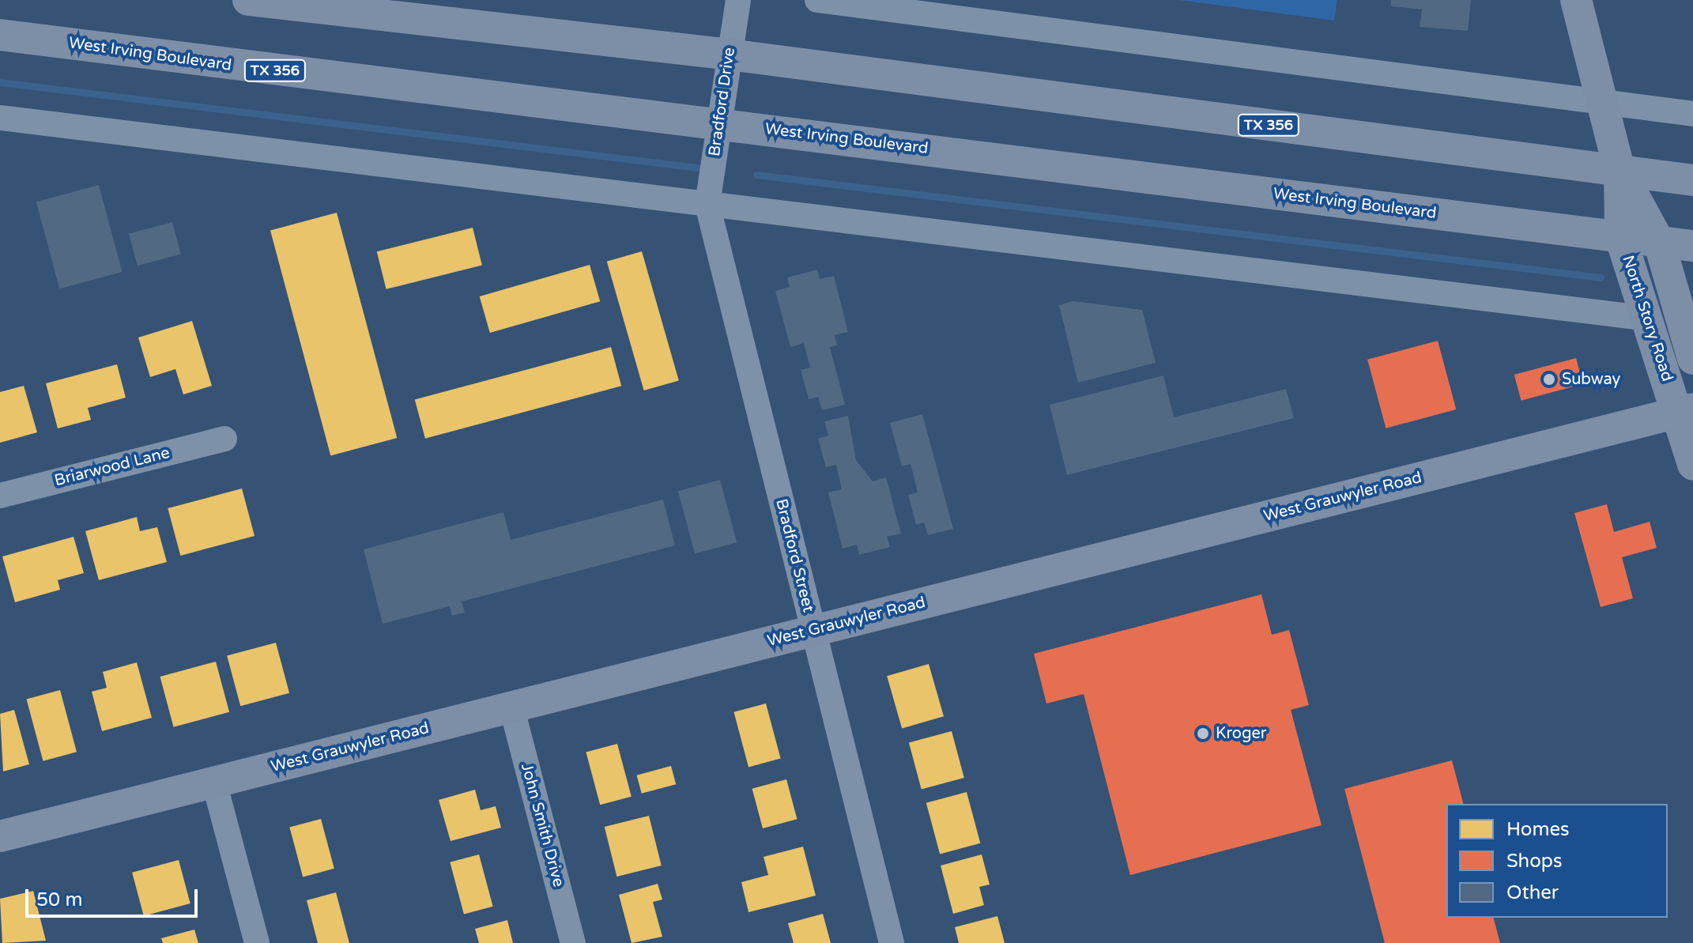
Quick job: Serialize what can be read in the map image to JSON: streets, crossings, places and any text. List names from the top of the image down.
{
  "streets": {
    "main road": [
      "West Irving Boulevard",
      "TX 356",
      "North Story Road",
      "West Grauwyler Road"
    ],
    "street": [
      "Bradford Drive",
      "Briarwood Lane",
      "Bradford Street",
      "John Smith Drive"
    ]
  },
  "crossings": [
    ["West Irving Boulevard", "Bradford Drive"],
    ["West Irving Boulevard", "North Story Road"],
    ["TX 356", "Bradford Drive"],
    ["TX 356", "North Story Road"],
    ["Bradford Drive", "Bradford Street"],
    ["North Story Road", "West Grauwyler Road"],
    ["West Grauwyler Road", "Bradford Street"],
    ["West Grauwyler Road", "John Smith Drive"]
  ],
  "places": ["Subway", "Kroger"],
  "legend": ["Homes", "Shops", "Other"],
  "scale_bar": "50 m"
}
